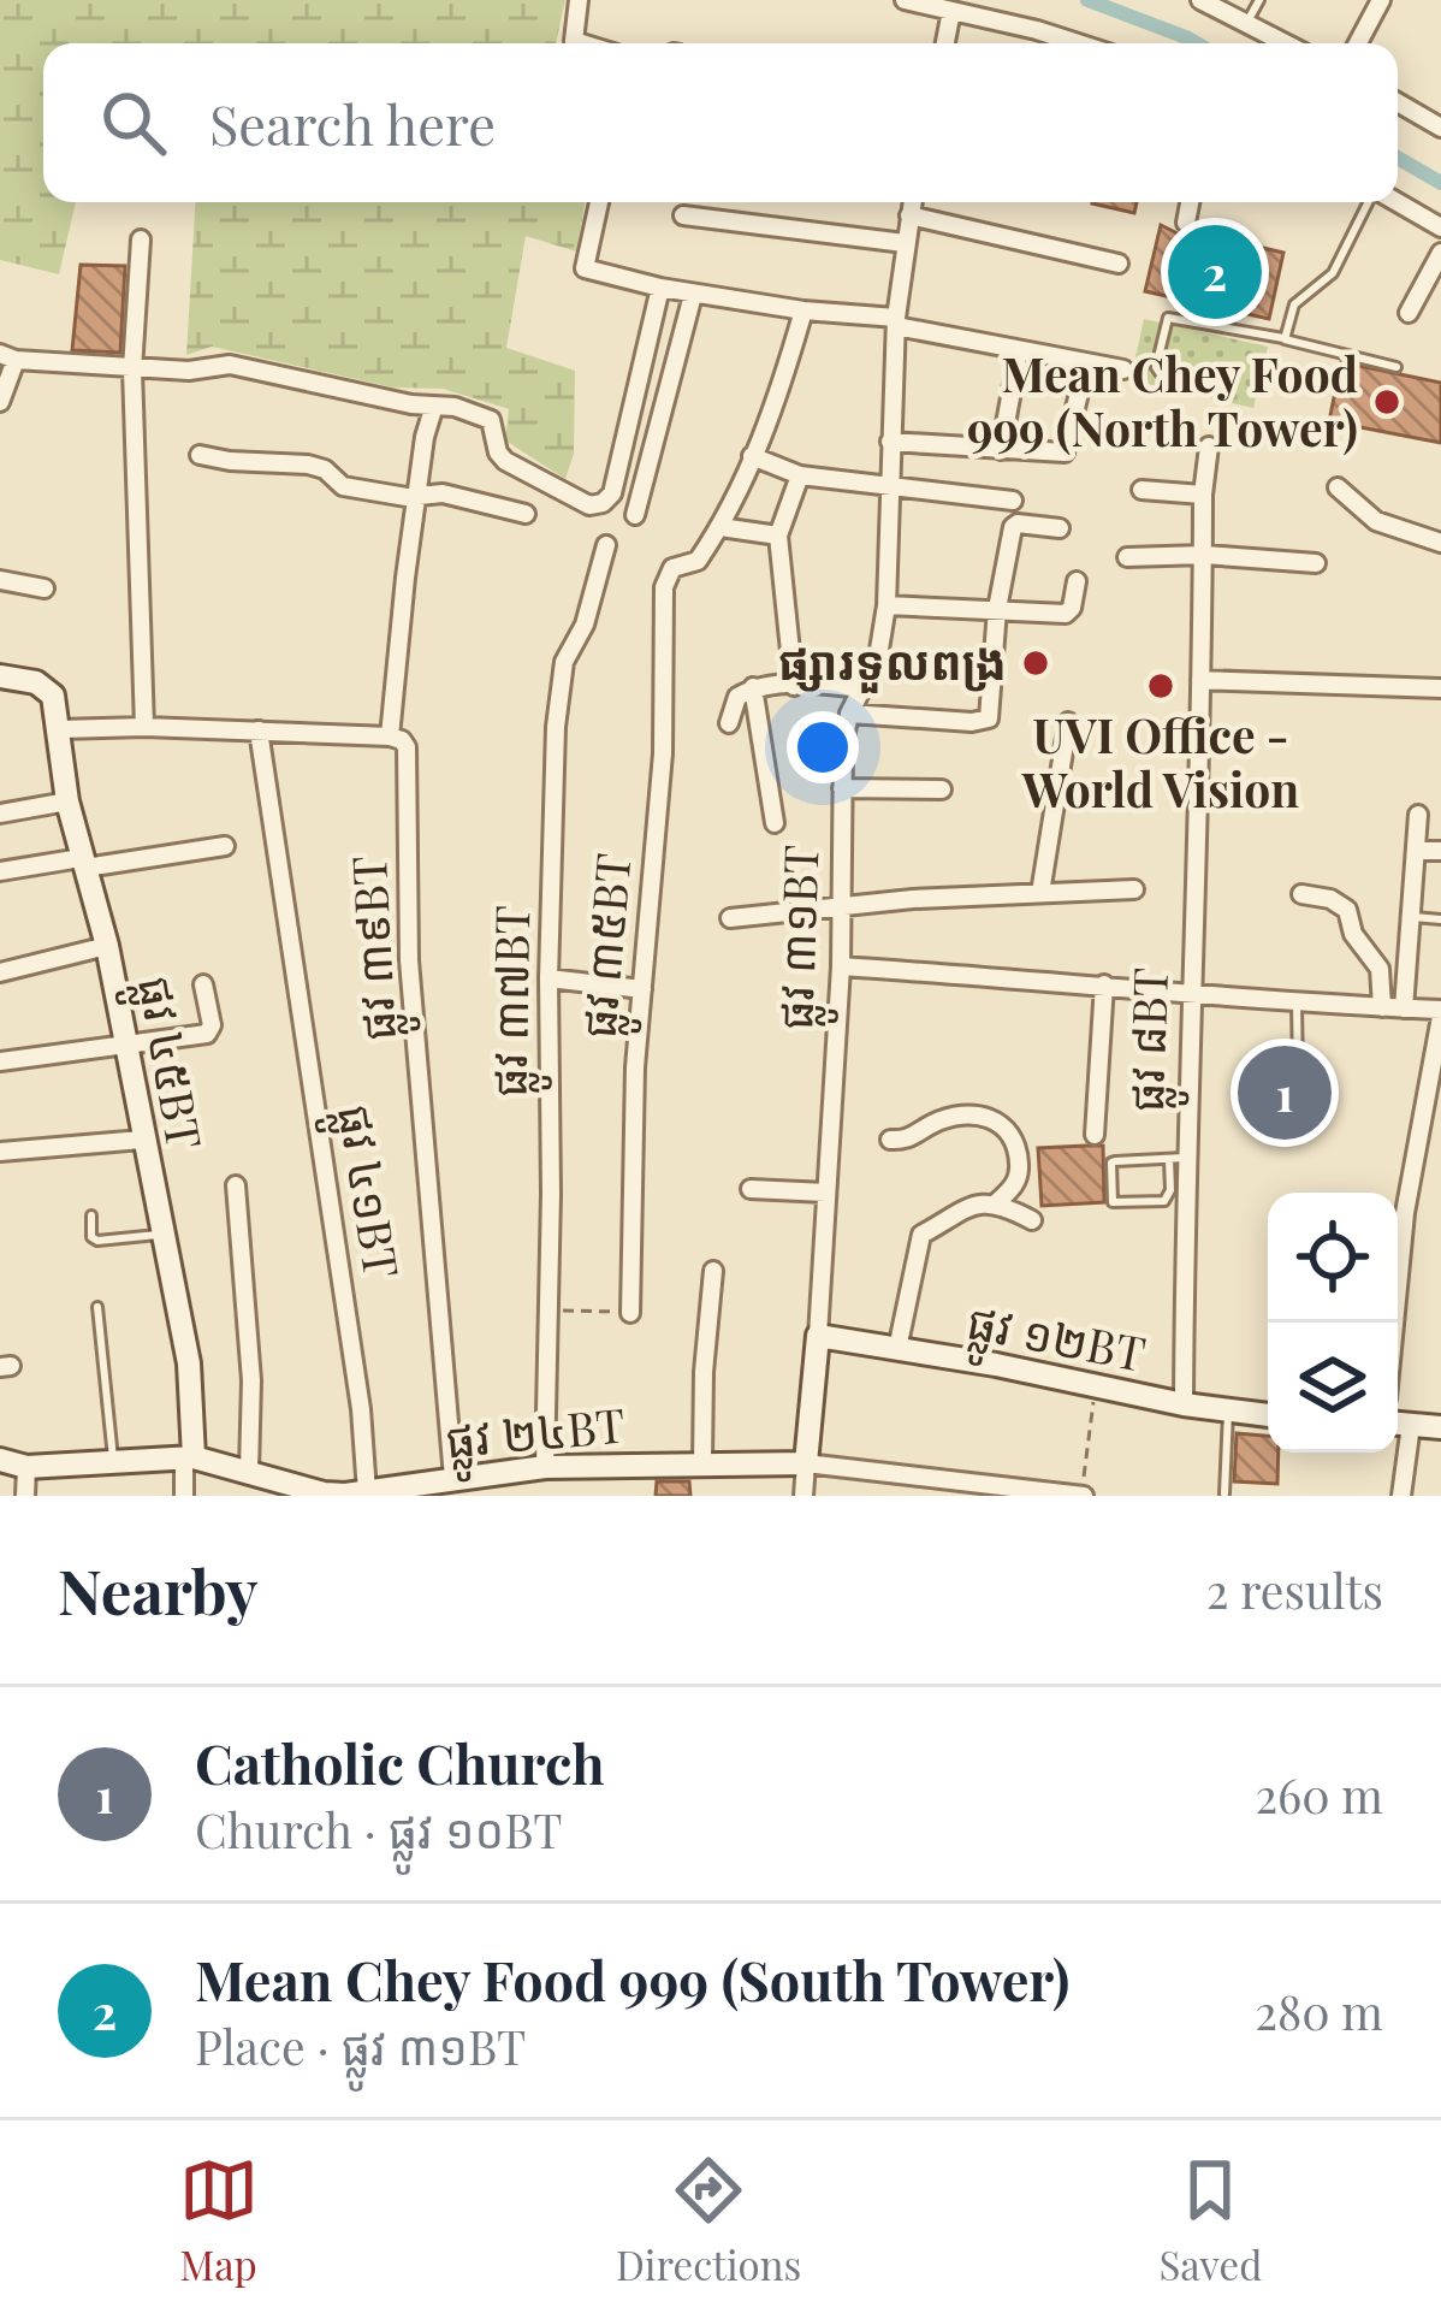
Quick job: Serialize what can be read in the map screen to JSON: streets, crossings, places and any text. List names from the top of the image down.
{
  "streets": {
    "street": [
      "ផ្លូវ ៣១BT",
      "ផ្លូវ ៣៥BT",
      "ផ្លូវ ៣៩BT",
      "ផ្លូវ ៣៧BT",
      "ផ្លូវ ៨BT",
      "ផ្លូវ ៤៥BT",
      "ផ្លូវ ៤១BT",
      "ផ្លូវ ១២BT",
      "ផ្លូវ ២៤BT"
    ]
  },
  "crossings": [
    ["ផ្លូវ ៣១BT", "ផ្លូវ ១២BT"],
    ["ផ្លូវ ៣១BT", "ផ្លូវ ២៤BT"],
    ["ផ្លូវ ៣៩BT", "ផ្លូវ ២៤BT"],
    ["ផ្លូវ ៣៧BT", "ផ្លូវ ២៤BT"],
    ["ផ្លូវ ៨BT", "ផ្លូវ ១២BT"],
    ["ផ្លូវ ៤៥BT", "ផ្លូវ ២៤BT"],
    ["ផ្លូវ ៤១BT", "ផ្លូវ ២៤BT"]
  ],
  "places": ["Mean Chey Food 999 (North Tower)", "ផ្សារទួលពង្រ", "UVI Office - World Vision"],
  "page": {
    "search": "Search here",
    "pins": ["2", "1"],
    "heading": ["Nearby", "2 results"],
    "list": [
      {
        "mark": "1",
        "name": "Catholic Church",
        "note": "Church · ផ្លូវ ១០BT",
        "value": "260 m"
      },
      {
        "mark": "2",
        "name": "Mean Chey Food 999 (South Tower)",
        "note": "Place · ផ្លូវ ៣១BT",
        "value": "280 m"
      }
    ],
    "nav": ["Map", "Directions", "Saved"]
  }
}
